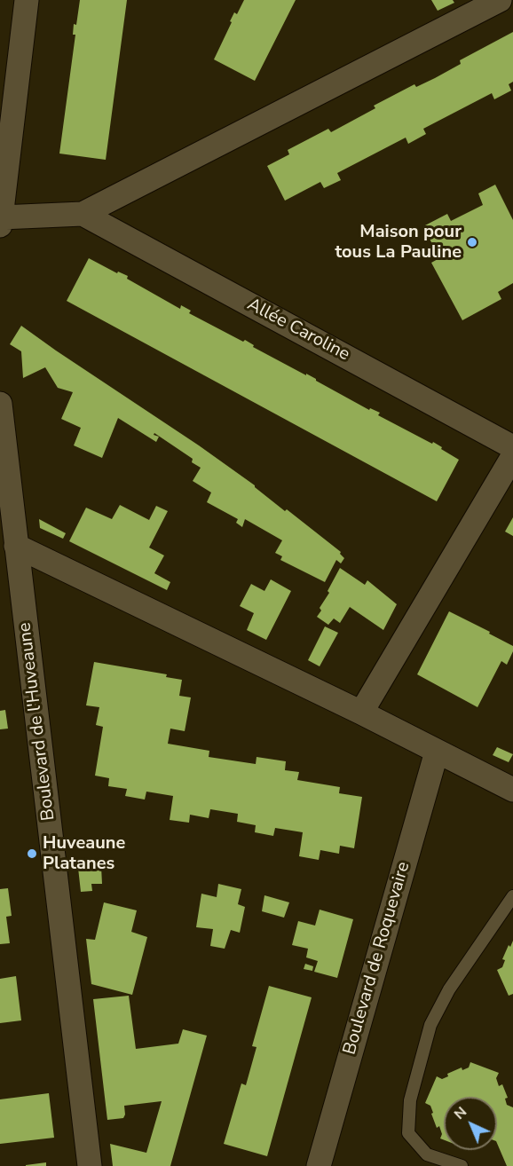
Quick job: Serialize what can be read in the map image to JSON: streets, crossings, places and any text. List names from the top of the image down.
{
  "streets": {
    "street": ["Allée Caroline", "Boulevard de l'Huveaune", "Boulevard de Roquevaire"]
  },
  "places": ["Maison pour tous La Pauline", "Huveaune Platanes"],
  "north": "top left"
}
